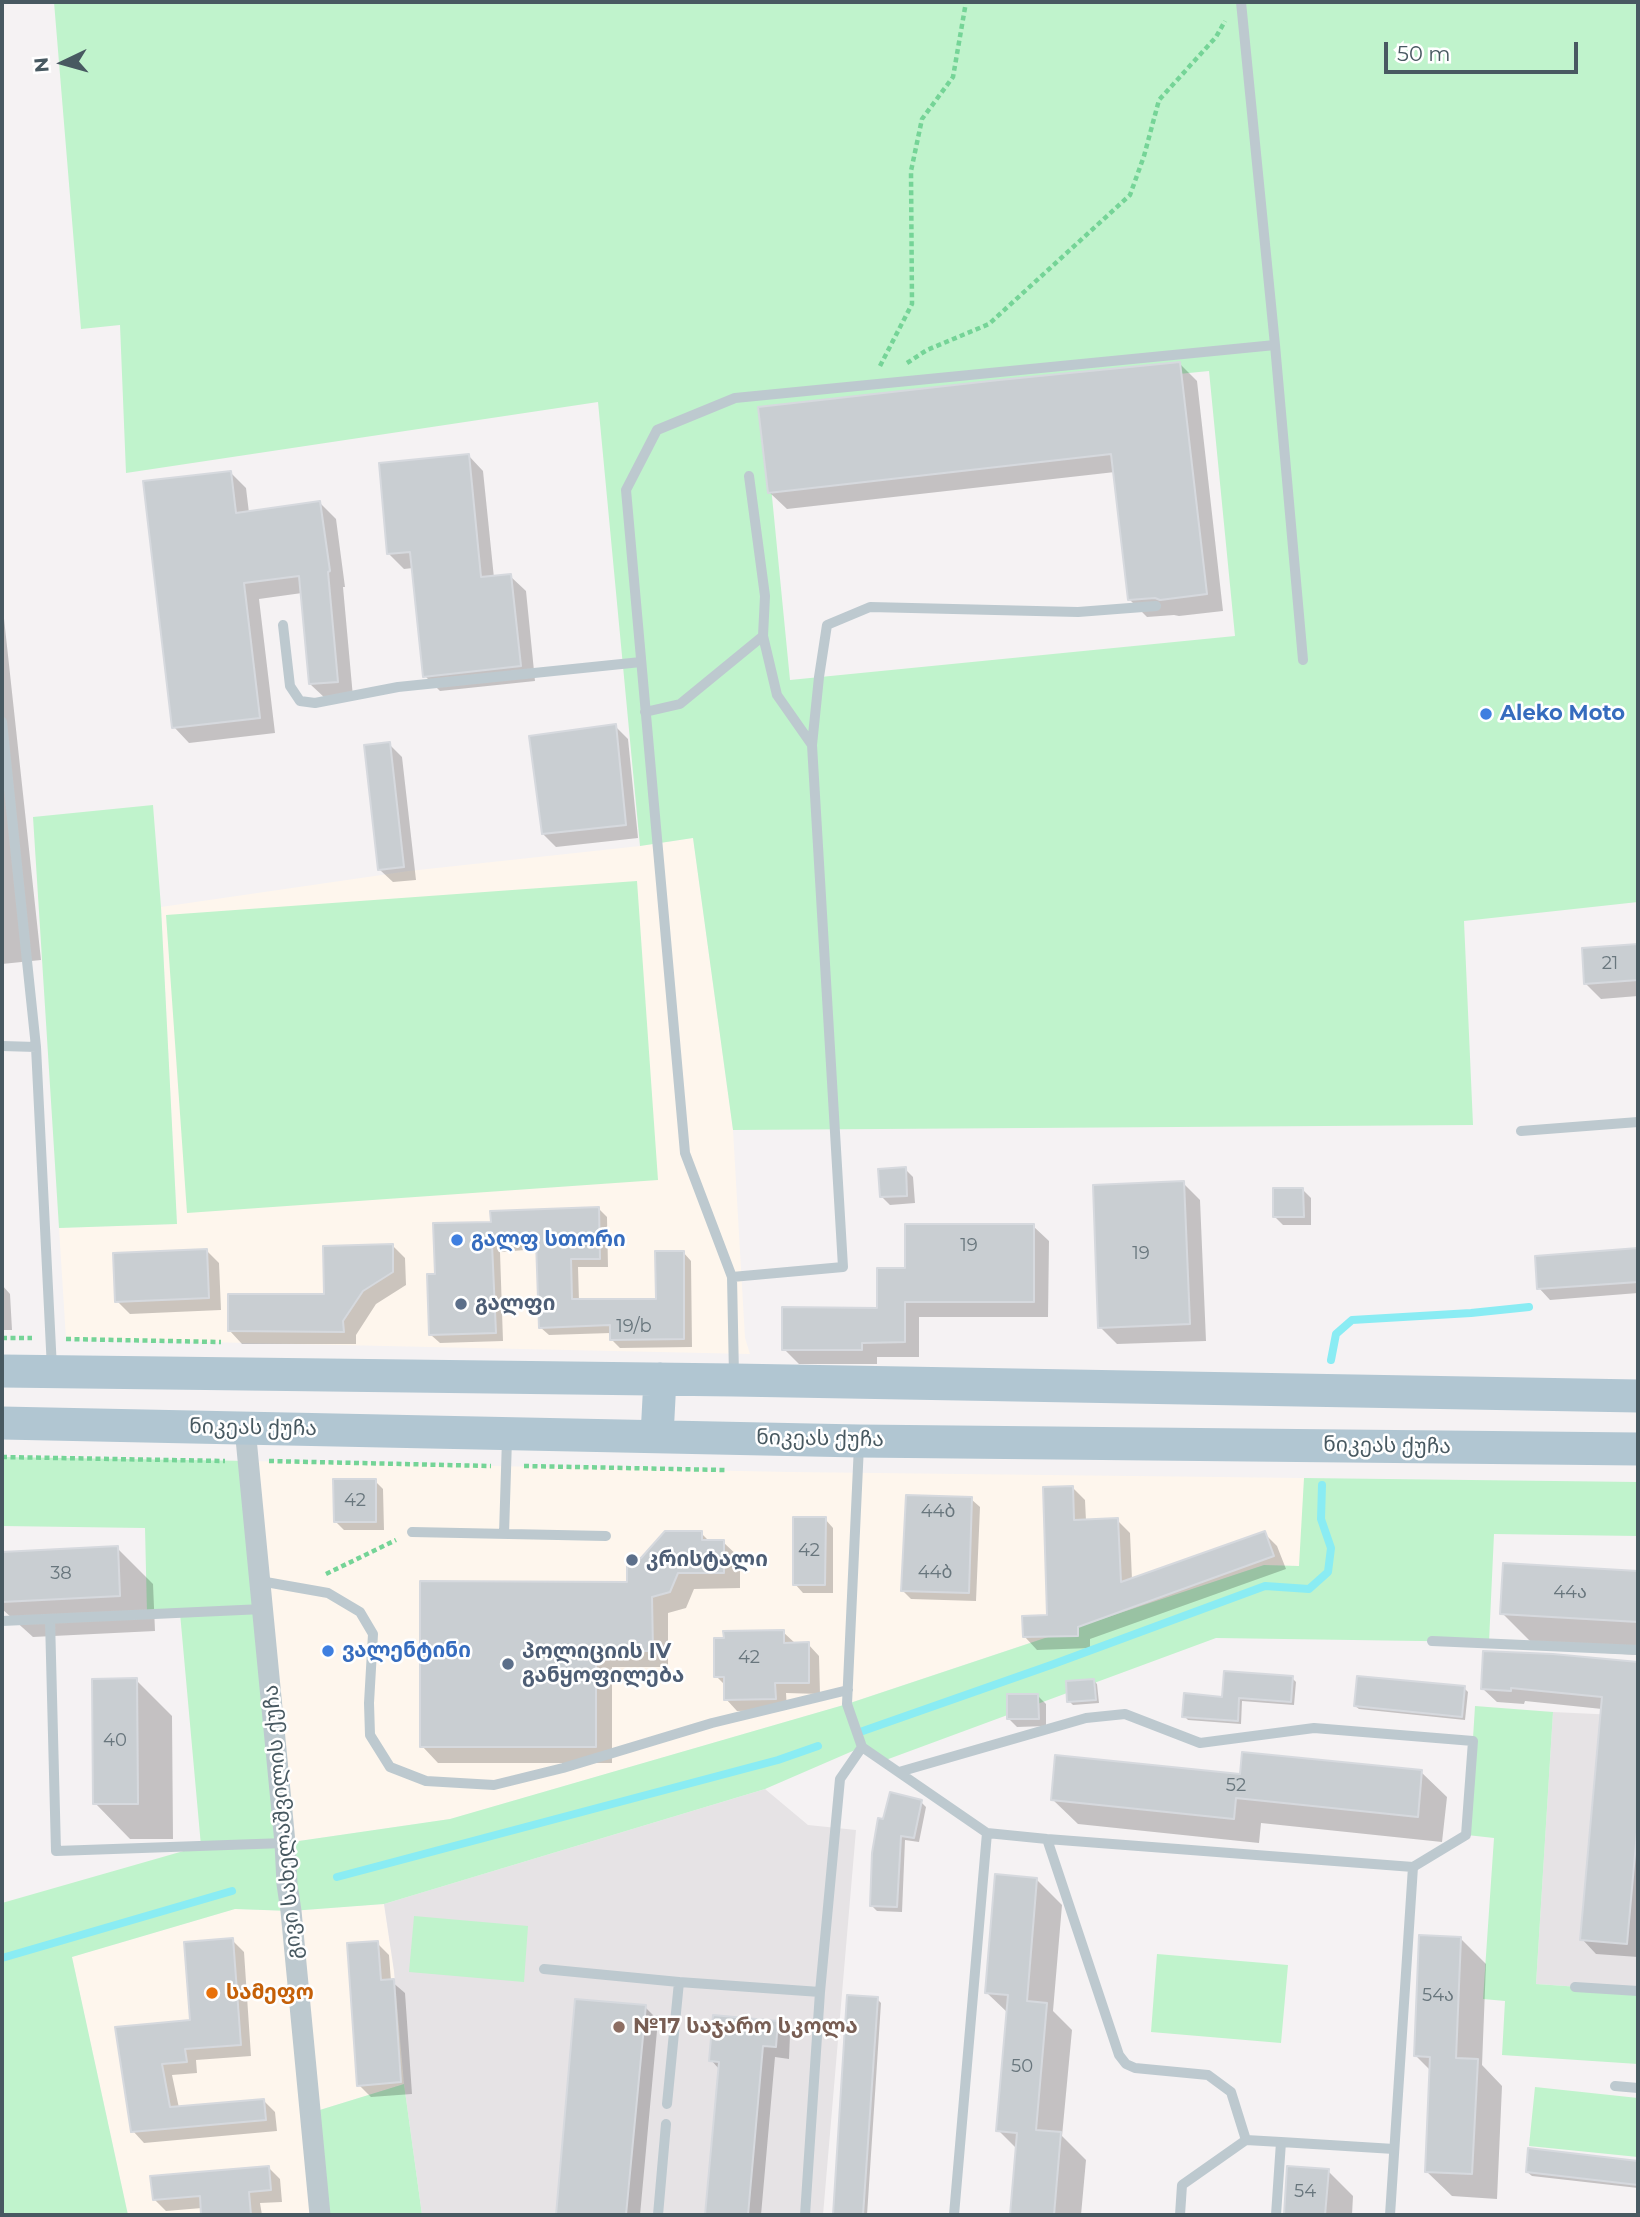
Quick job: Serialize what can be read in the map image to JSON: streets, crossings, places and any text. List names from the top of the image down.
{
  "streets": {
    "main road": ["ნიკეას ქუჩა"],
    "street": ["გივი სახელაშვილის ქუჩა"]
  },
  "crossings": [
    ["ნიკეას ქუჩა", "გივი სახელაშვილის ქუჩა"]
  ],
  "places": [
    "Aleko Moto",
    "გალფ სთორი",
    "გალფი",
    "კრისტალი",
    "ვალენტინი",
    "პოლიციის IV განყოფილება",
    "სამეფო",
    "№17 საჯარო სკოლა"
  ],
  "house_numbers": [
    "21",
    "19",
    "19",
    "19/b",
    "42",
    "44ბ",
    "42",
    "44ბ",
    "38",
    "44ა",
    "42",
    "40",
    "52",
    "54ა",
    "50",
    "54"
  ],
  "scale_bar": "50 m",
  "north": "left"
}
